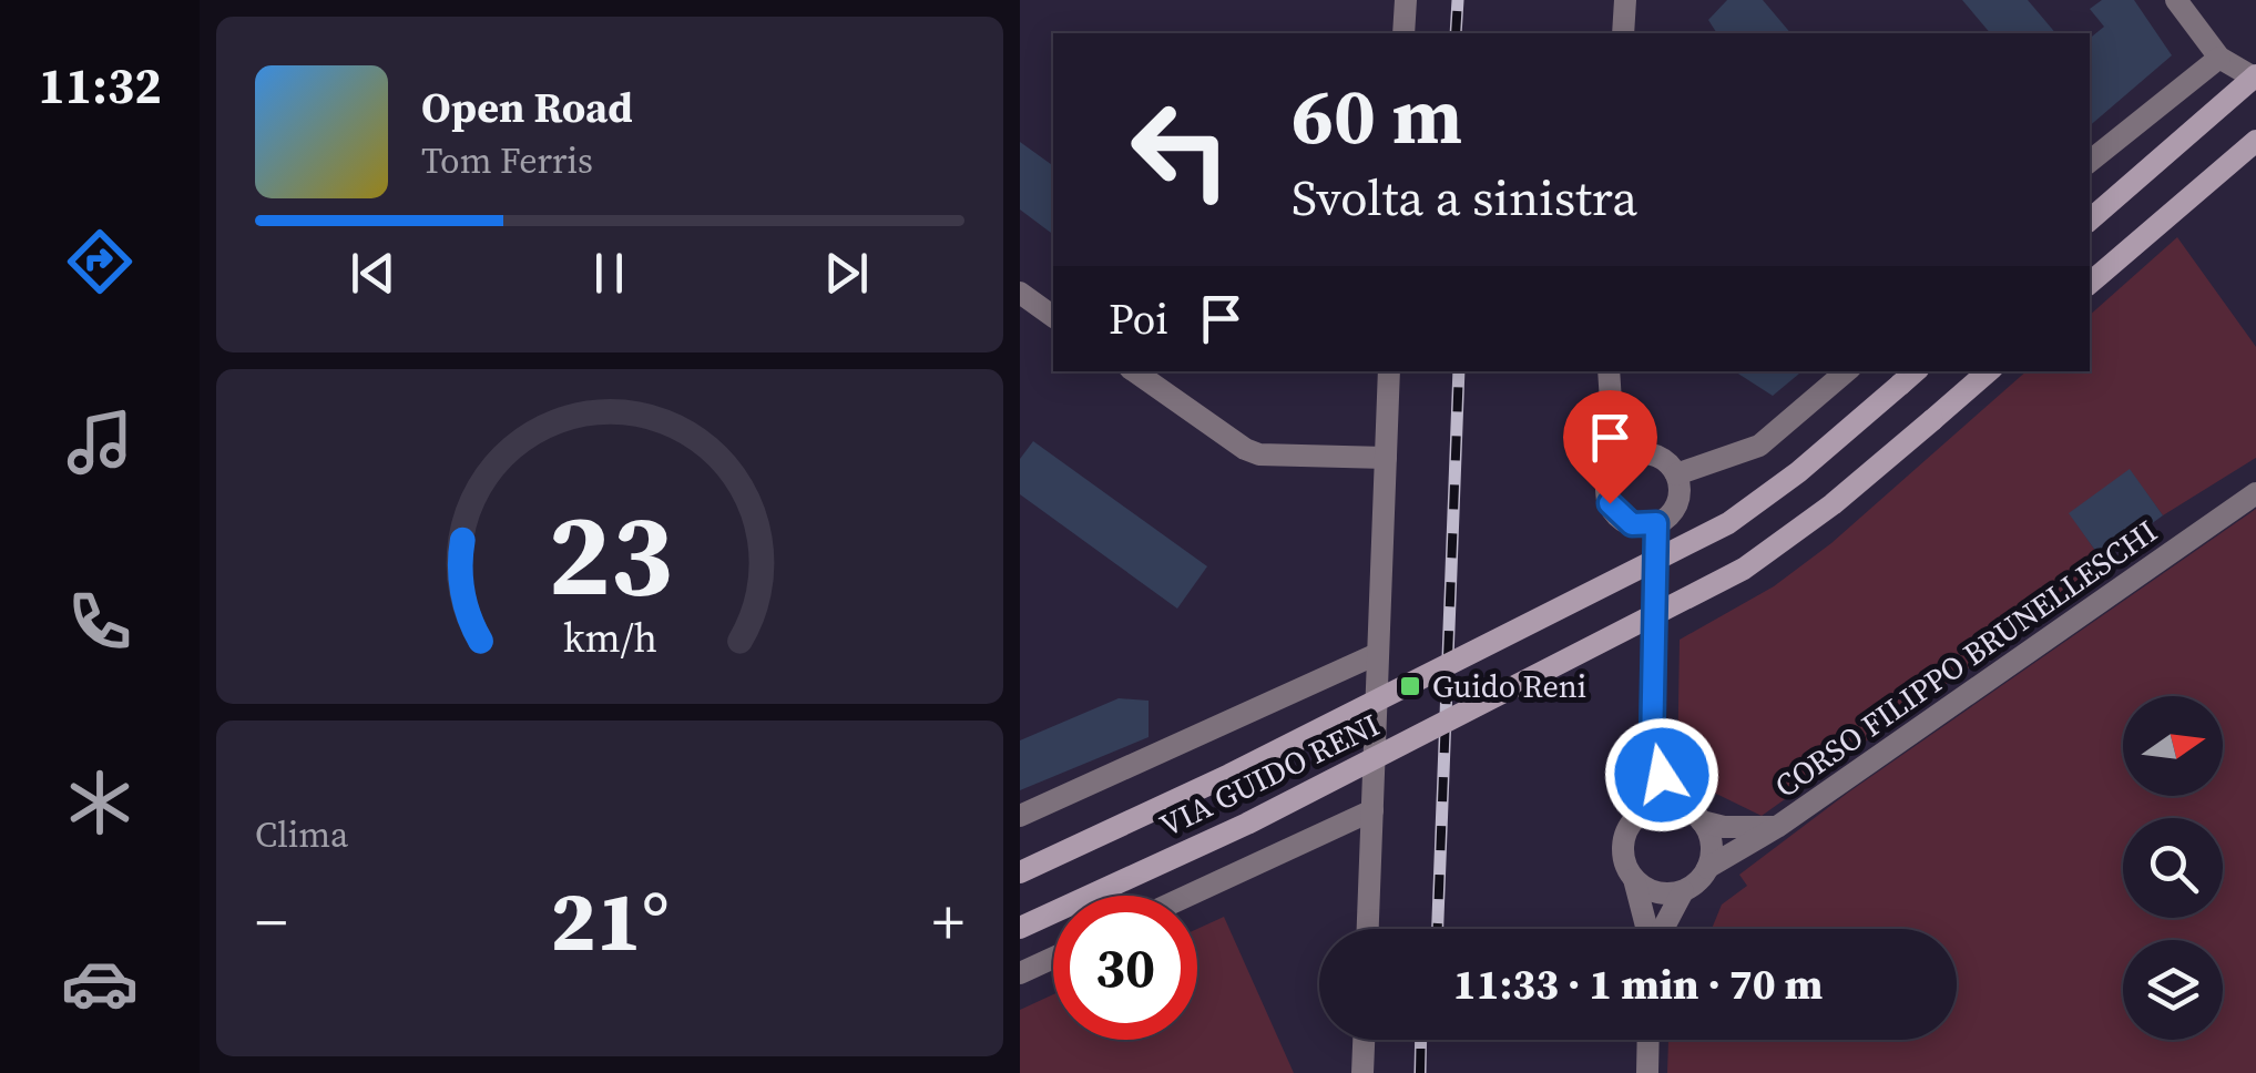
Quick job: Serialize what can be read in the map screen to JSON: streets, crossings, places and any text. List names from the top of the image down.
{
  "streets": {
    "main road": ["VIA GUIDO RENI"],
    "street": ["CORSO FILIPPO BRUNELLESCHI"]
  },
  "places": {
    "transit": ["Guido Reni"]
  },
  "north": "right",
  "page": {
    "tabs": "11:32",
    "turn": ["60 m", "Svolta a sinistra"],
    "song": ["Open Road", "Tom Ferris"],
    "then": "Poi",
    "tile": "Clima",
    "heat": ["−", "21°", "+"],
    "limit": "30",
    "trip": "11:33 · 1 min · 70 m",
    "gauge": ["23", "km/h"]
  }
}
